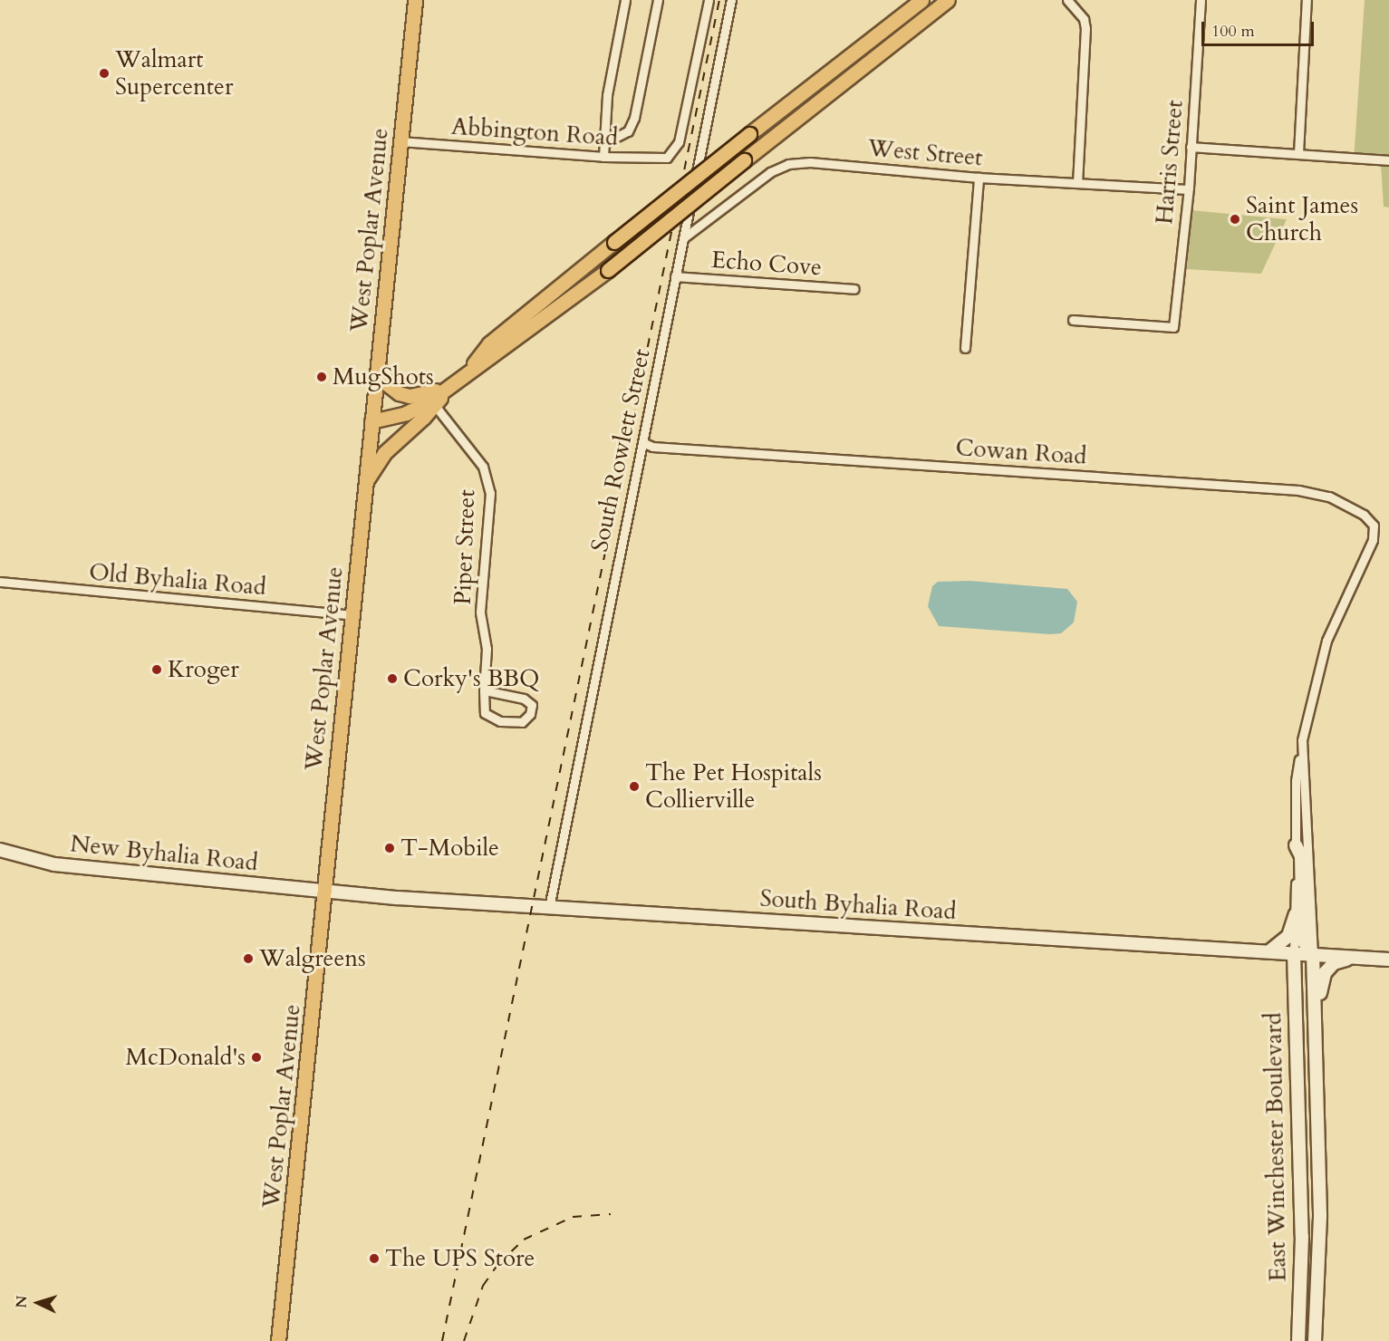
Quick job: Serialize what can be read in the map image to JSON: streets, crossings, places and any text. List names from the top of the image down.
{
  "streets": {
    "main road": [
      "West Poplar Avenue",
      "New Byhalia Road",
      "South Byhalia Road",
      "East Winchester Boulevard"
    ],
    "street": [
      "Abbington Road",
      "West Street",
      "Harris Street",
      "Echo Cove",
      "South Rowlett Street",
      "Cowan Road",
      "Piper Street",
      "Old Byhalia Road"
    ]
  },
  "crossings": [
    ["Abbington Road", "West Poplar Avenue"],
    ["West Street", "Harris Street"],
    ["West Street", "South Rowlett Street"],
    ["West Poplar Avenue", "Old Byhalia Road"],
    ["West Poplar Avenue", "New Byhalia Road"],
    ["West Poplar Avenue", "South Byhalia Road"],
    ["Echo Cove", "South Rowlett Street"],
    ["South Rowlett Street", "Cowan Road"],
    ["South Rowlett Street", "South Byhalia Road"],
    ["New Byhalia Road", "South Byhalia Road"],
    ["South Byhalia Road", "East Winchester Boulevard"]
  ],
  "places": [
    "Walmart Supercenter",
    "Saint James Church",
    "MugShots",
    "Kroger",
    "Corky's BBQ",
    "The Pet Hospitals Collierville",
    "T-Mobile",
    "Walgreens",
    "McDonald's",
    "The UPS Store"
  ],
  "scale_bar": "100 m",
  "north": "left"
}
